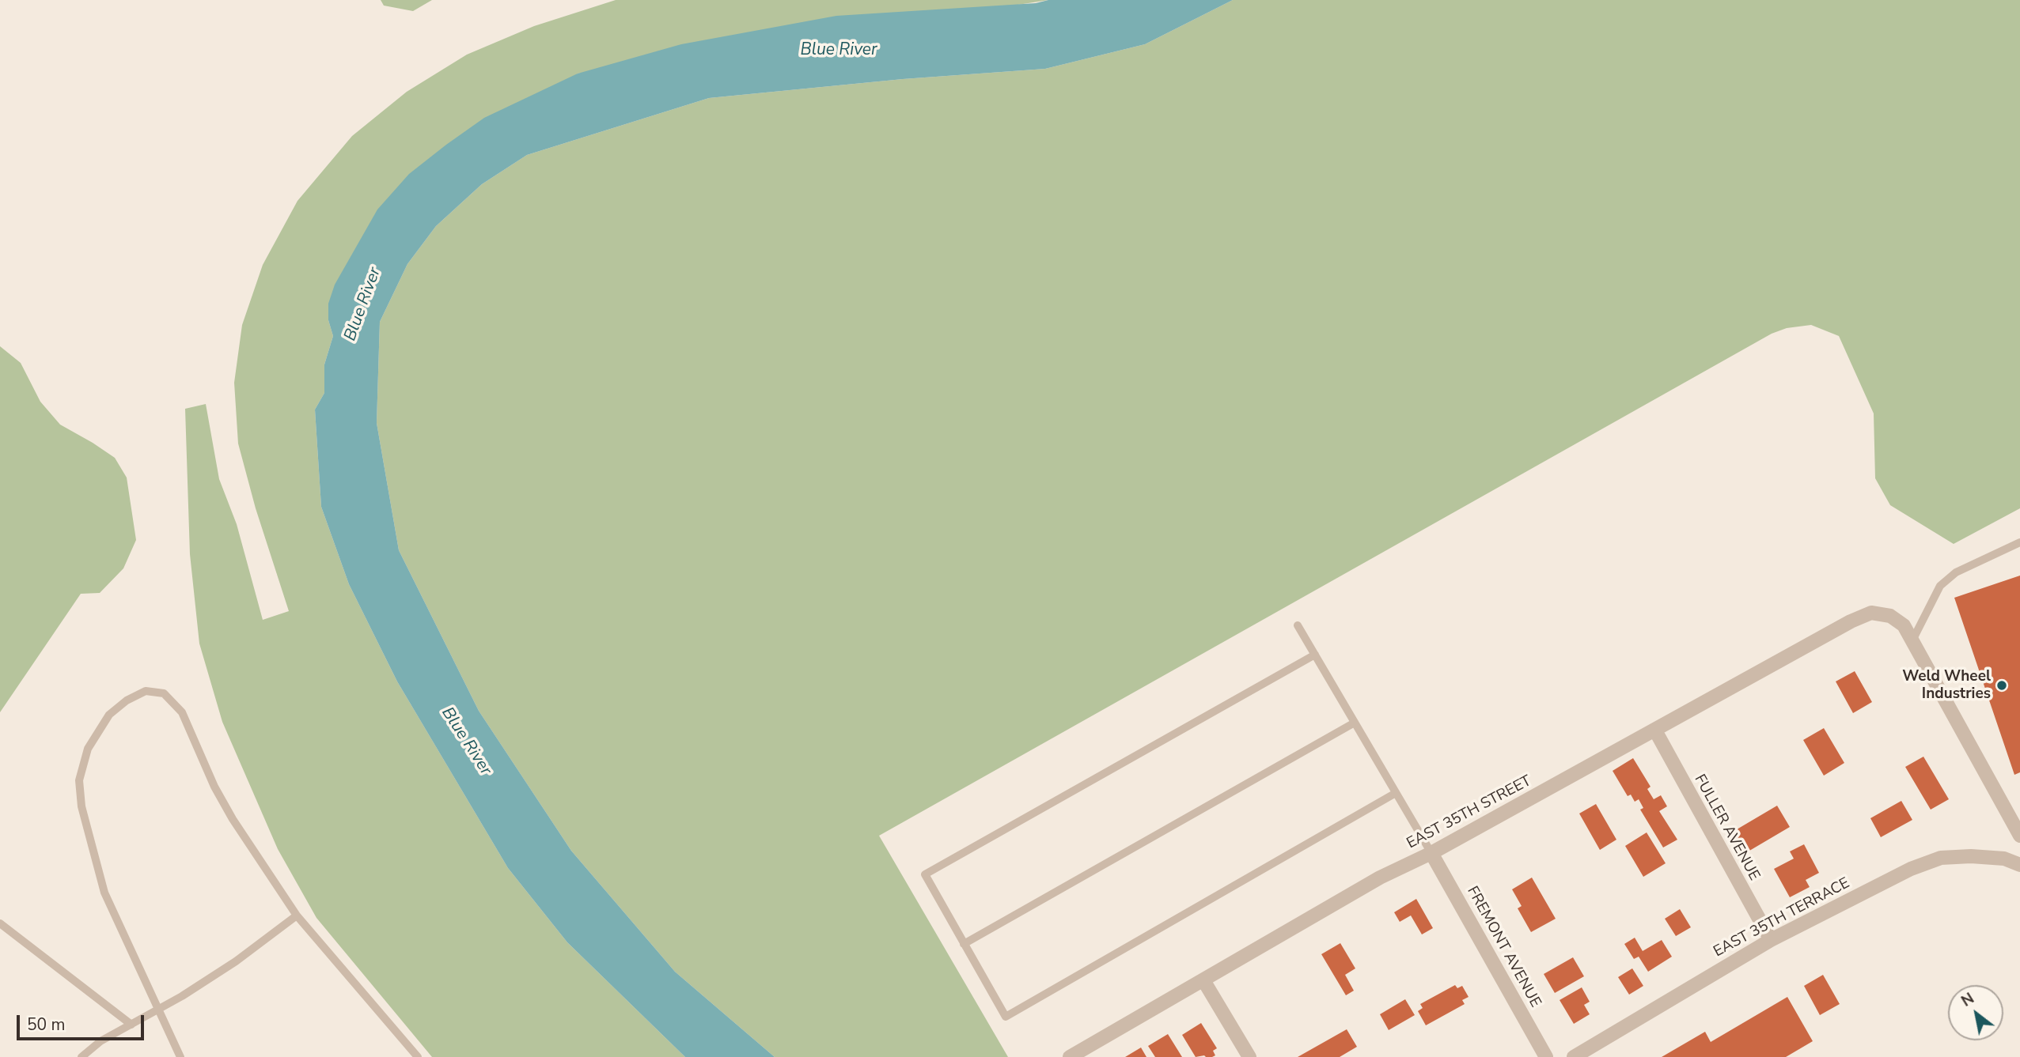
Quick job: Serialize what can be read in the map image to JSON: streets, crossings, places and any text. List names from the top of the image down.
{
  "streets": {
    "street": [
      "EAST 35TH STREET",
      "FULLER AVENUE",
      "EAST 35TH TERRACE",
      "FREMONT AVENUE"
    ]
  },
  "crossings": [
    ["EAST 35TH STREET", "FULLER AVENUE"],
    ["EAST 35TH STREET", "FREMONT AVENUE"],
    ["FULLER AVENUE", "EAST 35TH TERRACE"]
  ],
  "water": ["Blue River"],
  "places": ["Weld Wheel Industries"],
  "scale_bar": "50 m",
  "north": "top left"
}
